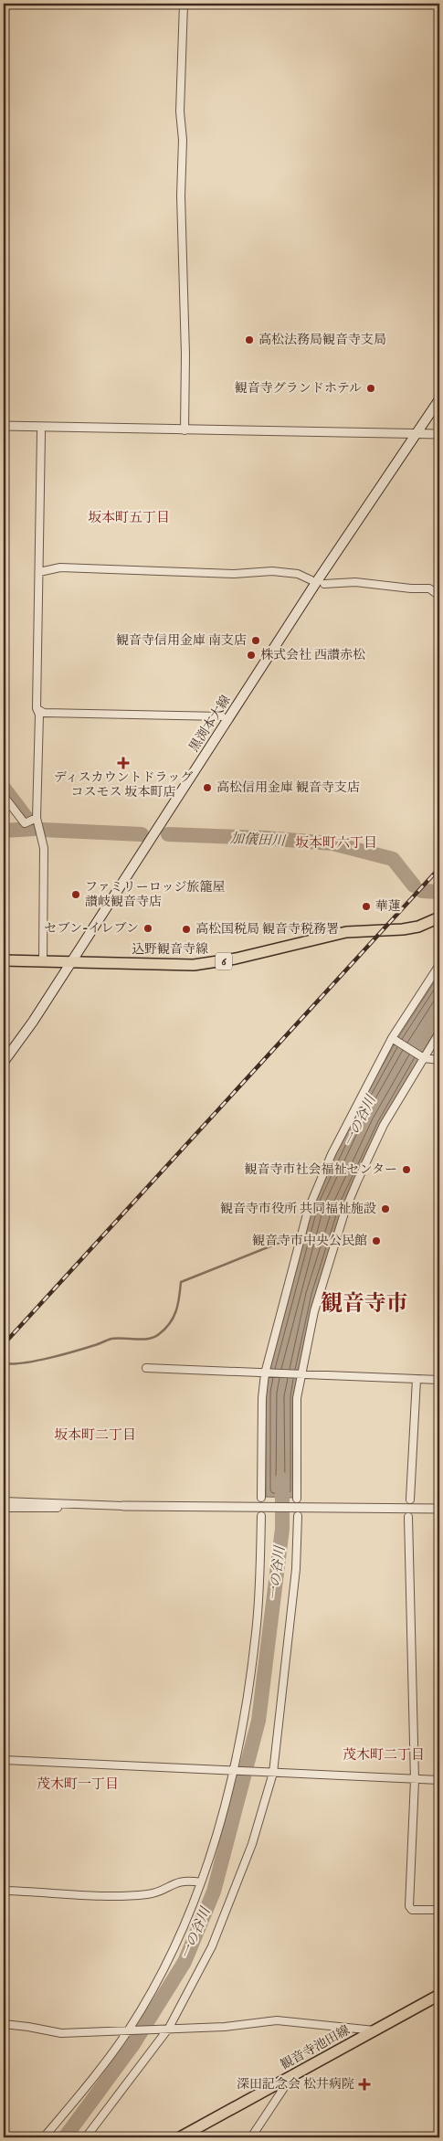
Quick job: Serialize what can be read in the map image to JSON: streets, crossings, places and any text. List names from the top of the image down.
{
  "streets": {
    "main road": [
      "黒渕本大線",
      "込野観音寺線",
      "6",
      "観音寺池田線"
    ]
  },
  "crossings": [
    ["黒渕本大線", "込野観音寺線"]
  ],
  "districts": [
    "坂本町五丁目",
    "坂本町六丁目",
    "観音寺市",
    "坂本町二丁目",
    "茂木町二丁目",
    "茂木町一丁目"
  ],
  "water": ["加儀田川", "一の谷川"],
  "places": {
    "other": [
      "高松法務局観音寺支局",
      "観音寺グランドホテル",
      "観音寺信用金庫 南支店",
      "株式会社 西讃赤松",
      "高松信用金庫 観音寺支店",
      "ファミリーロッジ旅籠屋 讃岐観音寺店",
      "華蓮",
      "セブン-イレブン",
      "高松国税局 観音寺税務署",
      "観音寺市社会福祉センター",
      "観音寺市役所 共同福祉施設",
      "観音寺市中央公民館"
    ],
    "health": ["ディスカウントドラッグ コスモス 坂本町店", "深田記念会 松井病院"]
  }
}
